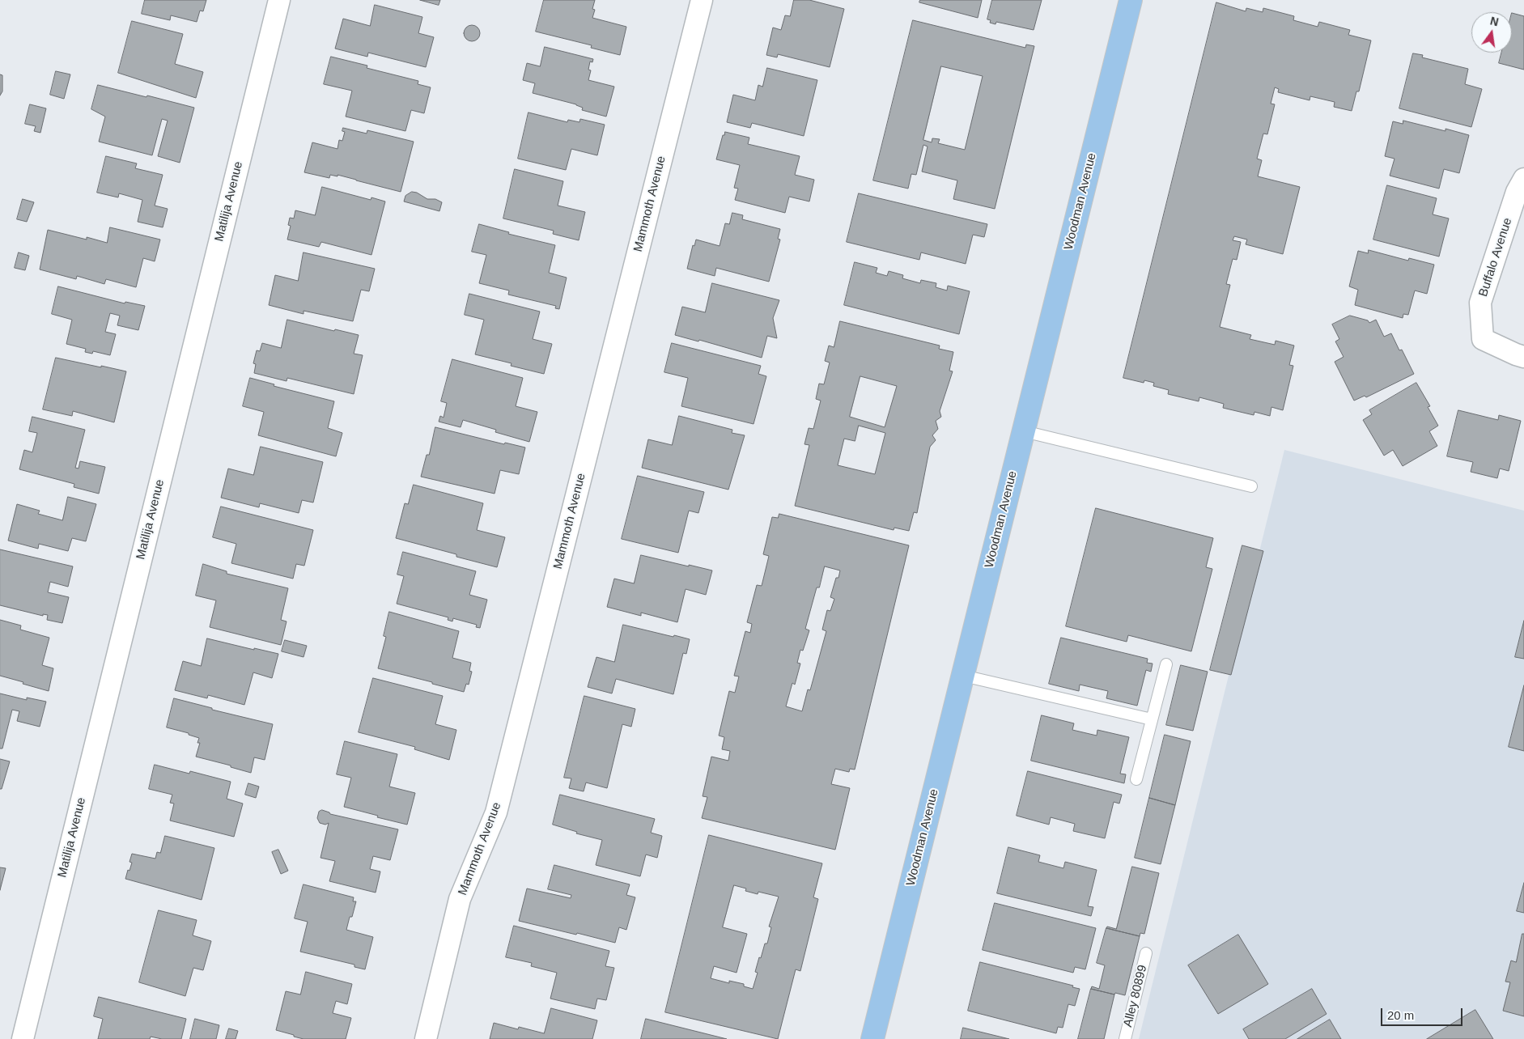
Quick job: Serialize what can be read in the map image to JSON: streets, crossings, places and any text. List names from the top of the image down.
{
  "streets": {
    "main road": ["Woodman Avenue"],
    "street": ["Matilija Avenue", "Mammoth Avenue", "Buffalo Avenue"],
    "lane": ["Alley 80899"]
  },
  "scale_bar": "20 m",
  "north": "top"
}
